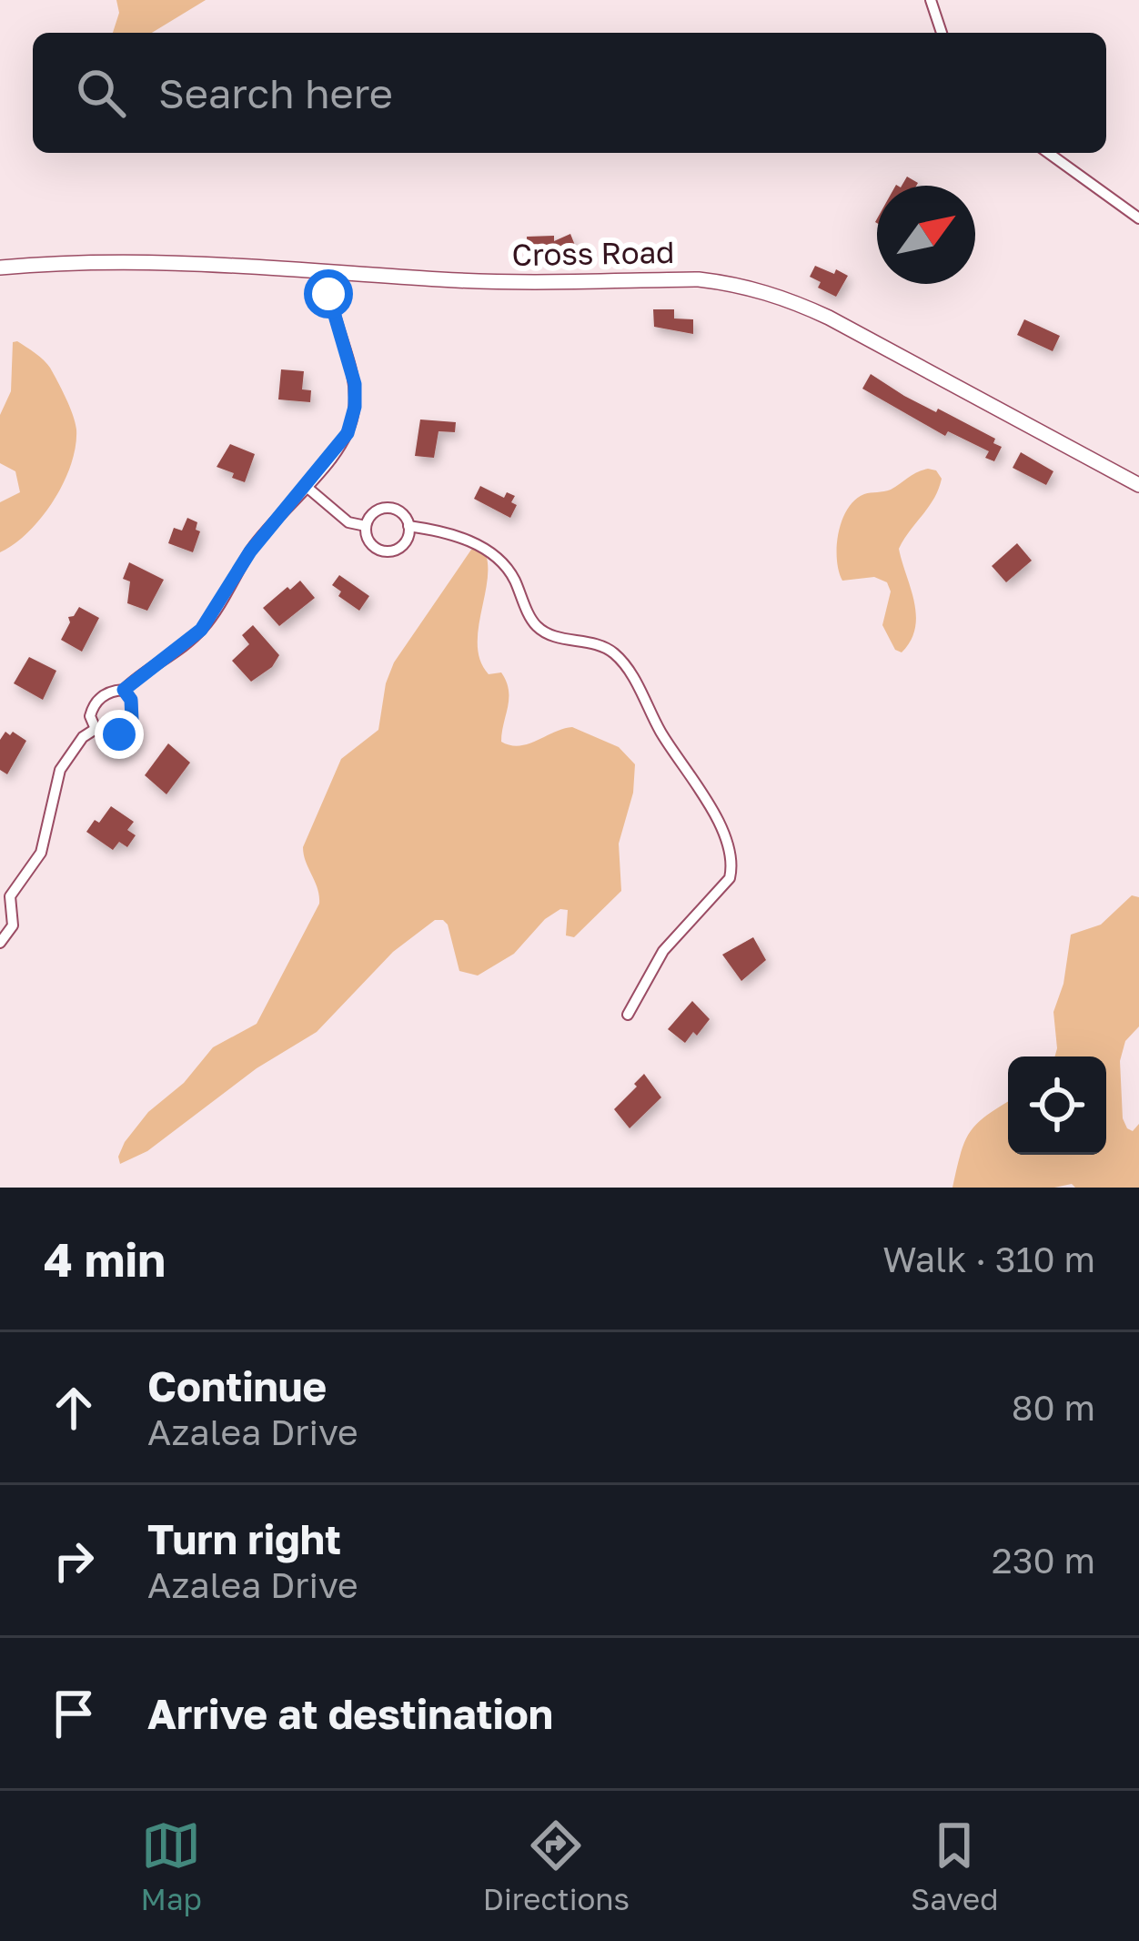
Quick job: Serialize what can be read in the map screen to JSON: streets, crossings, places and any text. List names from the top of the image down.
{
  "streets": {
    "street": ["Cross Road"]
  },
  "north": "top right",
  "page": {
    "search": "Search here",
    "heading": ["4 min", "Walk · 310 m"],
    "list": [
      ["Continue", "Azalea Drive", "80 m"],
      ["Turn right", "Azalea Drive", "230 m"],
      "Arrive at destination"
    ],
    "nav": ["Map", "Directions", "Saved"]
  }
}
